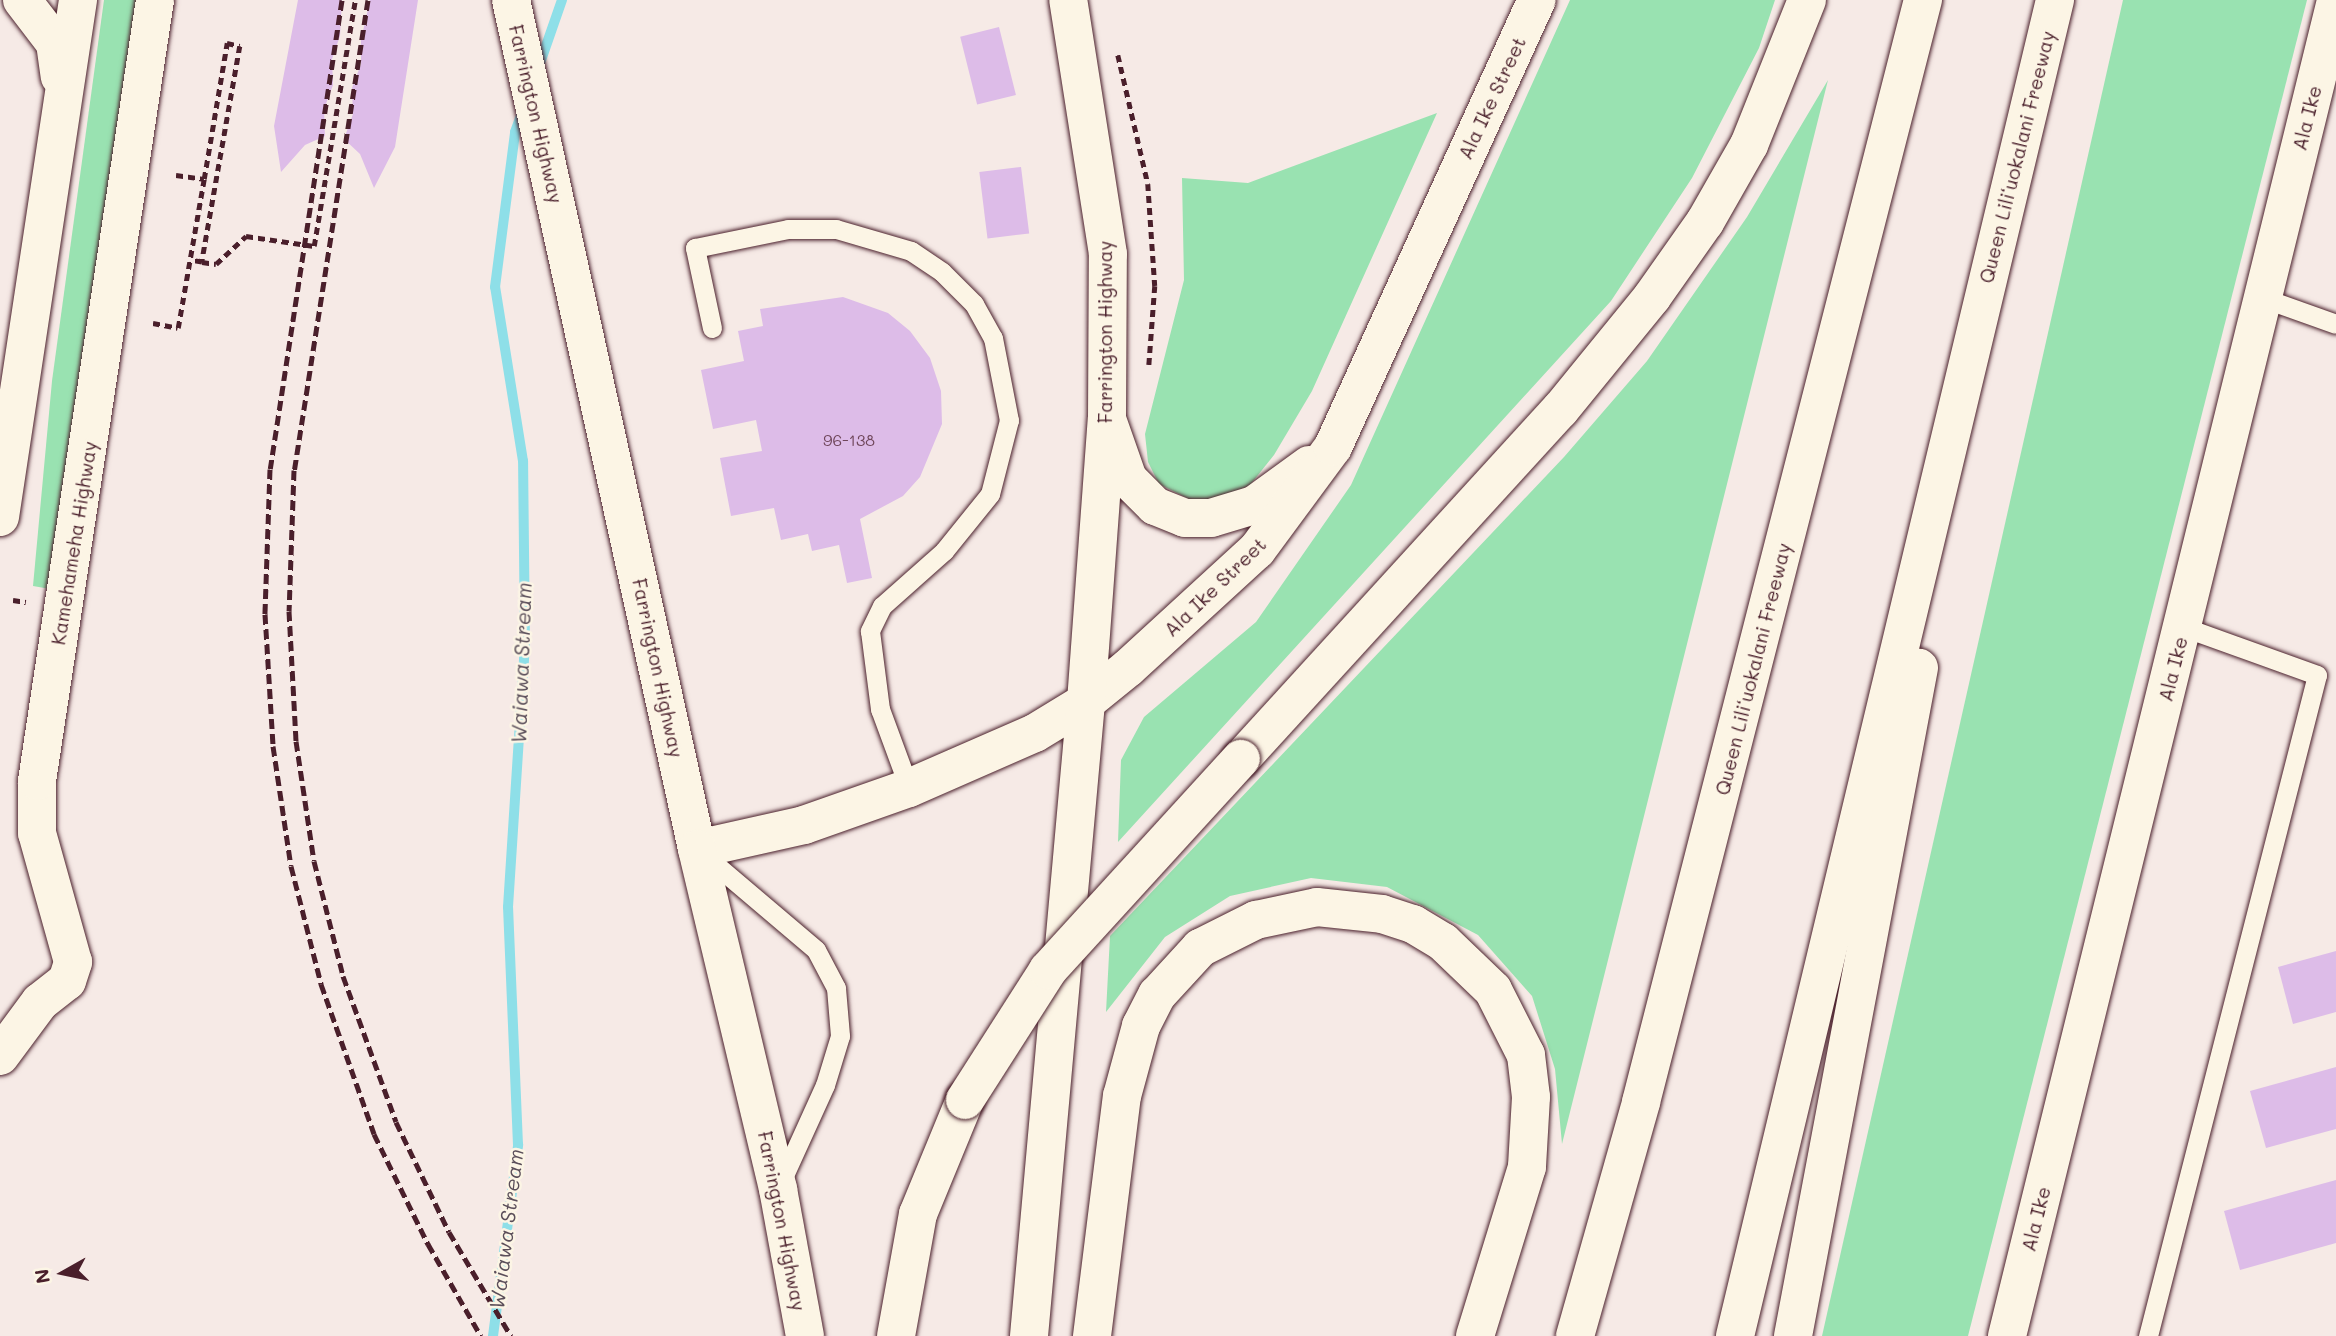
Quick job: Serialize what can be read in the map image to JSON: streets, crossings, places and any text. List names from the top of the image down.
{
  "streets": {
    "main road": [
      "Ala Ike Street",
      "Farrington Highway",
      "Ala Ike",
      "Queen Liliʻuokalani Freeway",
      "Kamehameha Highway"
    ]
  },
  "crossings": [
    ["Ala Ike Street", "Farrington Highway"]
  ],
  "water": ["Waiawa Stream"],
  "house_numbers": ["96-138"],
  "north": "left"
}
